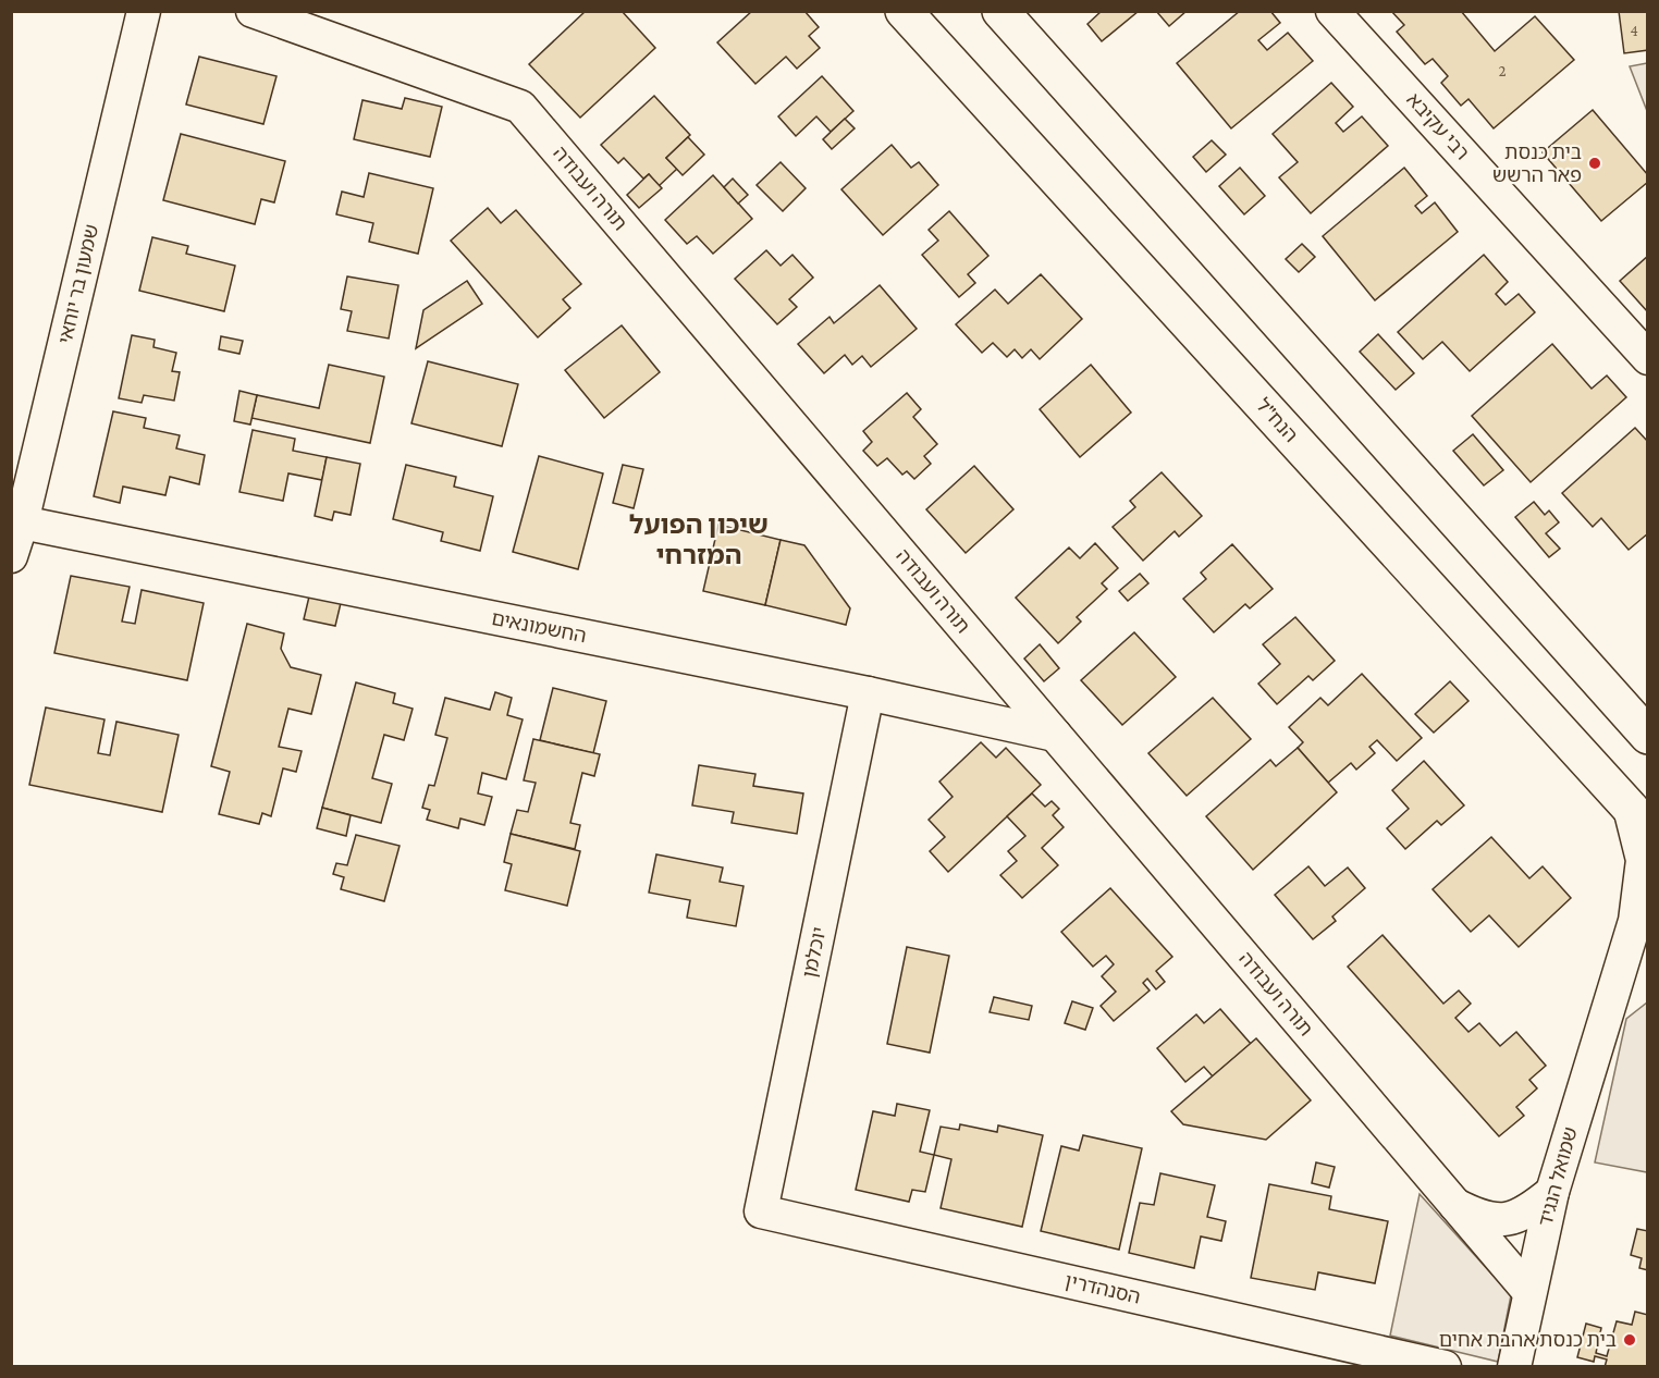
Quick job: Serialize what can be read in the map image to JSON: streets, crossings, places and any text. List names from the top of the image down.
{
  "streets": {
    "highway": ["הנח\"ל"],
    "street": [
      "רבי עקיבא",
      "תורה ועבודה",
      "שמעון בר יוחאי",
      "החשמונאים",
      "יוכלמן",
      "שמואל הנגיד",
      "הסנהדרין"
    ]
  },
  "crossings": [
    ["תורה ועבודה", "החשמונאים"],
    ["תורה ועבודה", "שמואל הנגיד"],
    ["שמעון בר יוחאי", "החשמונאים"],
    ["הנח\"ל", "שמואל הנגיד"],
    ["החשמונאים", "יוכלמן"],
    ["יוכלמן", "הסנהדרין"]
  ],
  "districts": ["שיכון הפועל המזרחי"],
  "places": ["בית כנסת פאר הרשש", "בית כנסת אהבת אחים"],
  "house_numbers": ["4", "2"]
}
